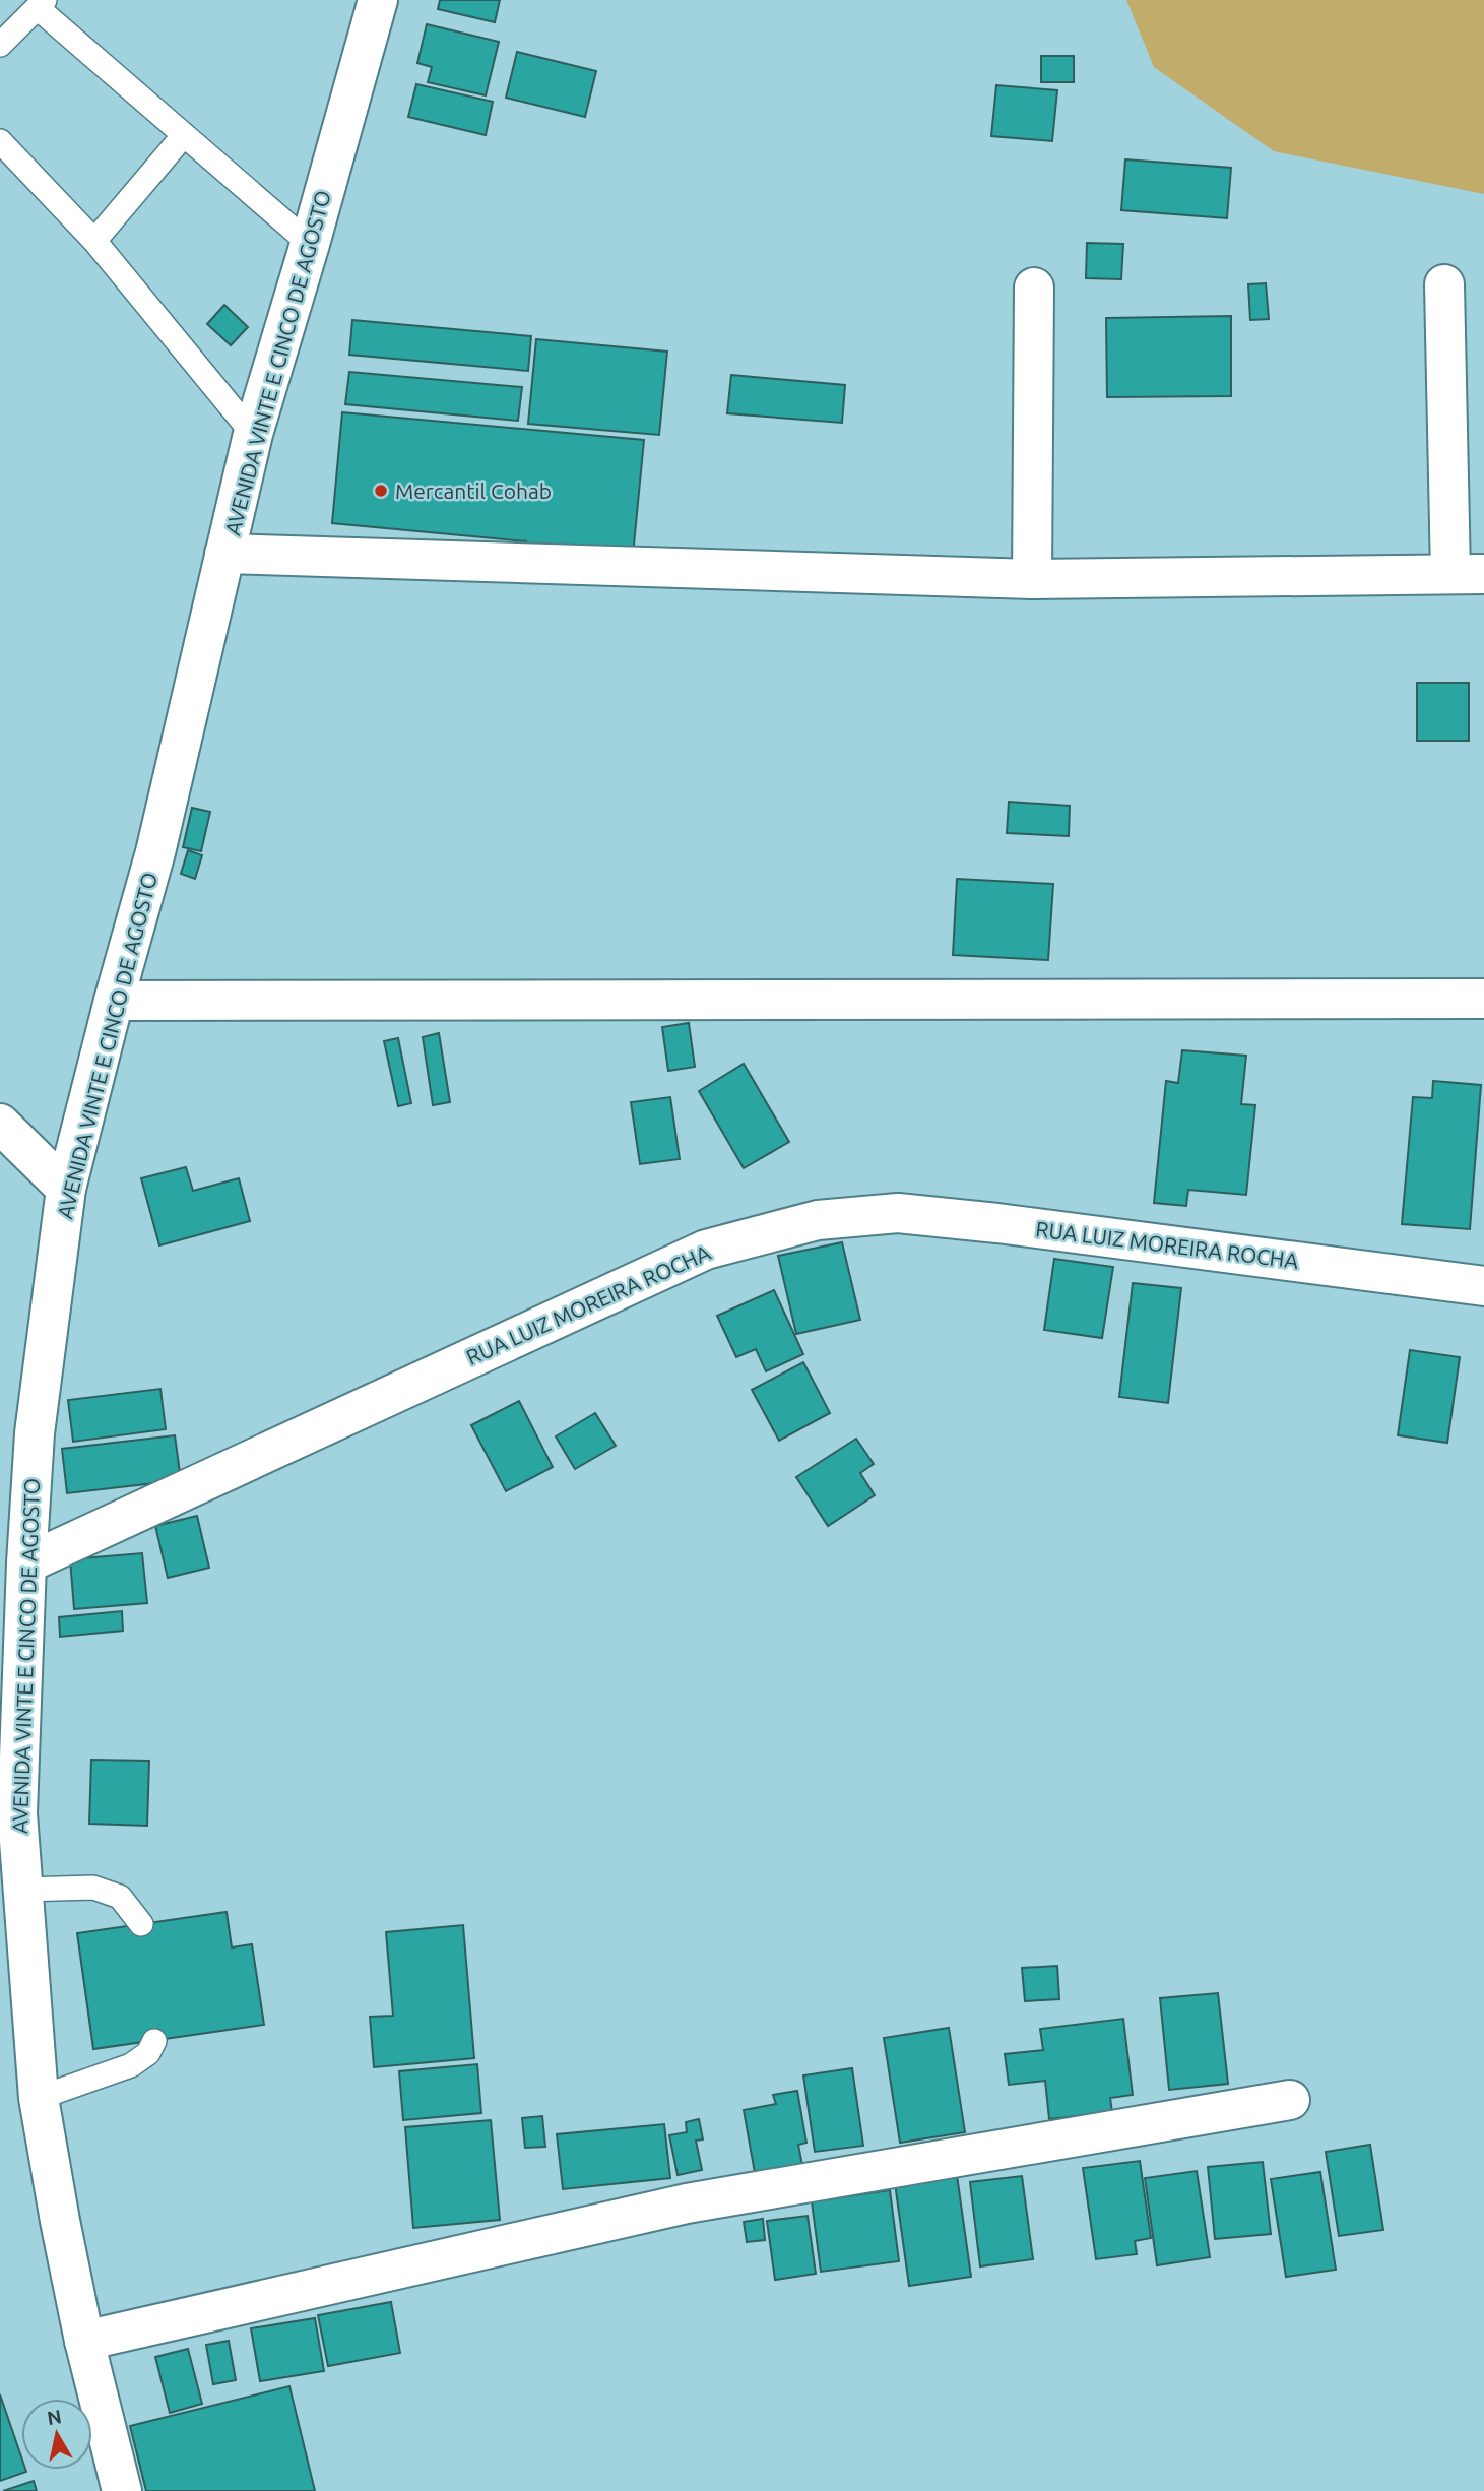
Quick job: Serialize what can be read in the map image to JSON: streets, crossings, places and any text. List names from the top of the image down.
{
  "streets": {
    "street": ["AVENIDA VINTE E CINCO DE AGOSTO", "RUA LUIZ MOREIRA ROCHA"]
  },
  "crossings": [
    ["AVENIDA VINTE E CINCO DE AGOSTO", "RUA LUIZ MOREIRA ROCHA"]
  ],
  "places": ["Mercantil Cohab"],
  "north": "top"
}
